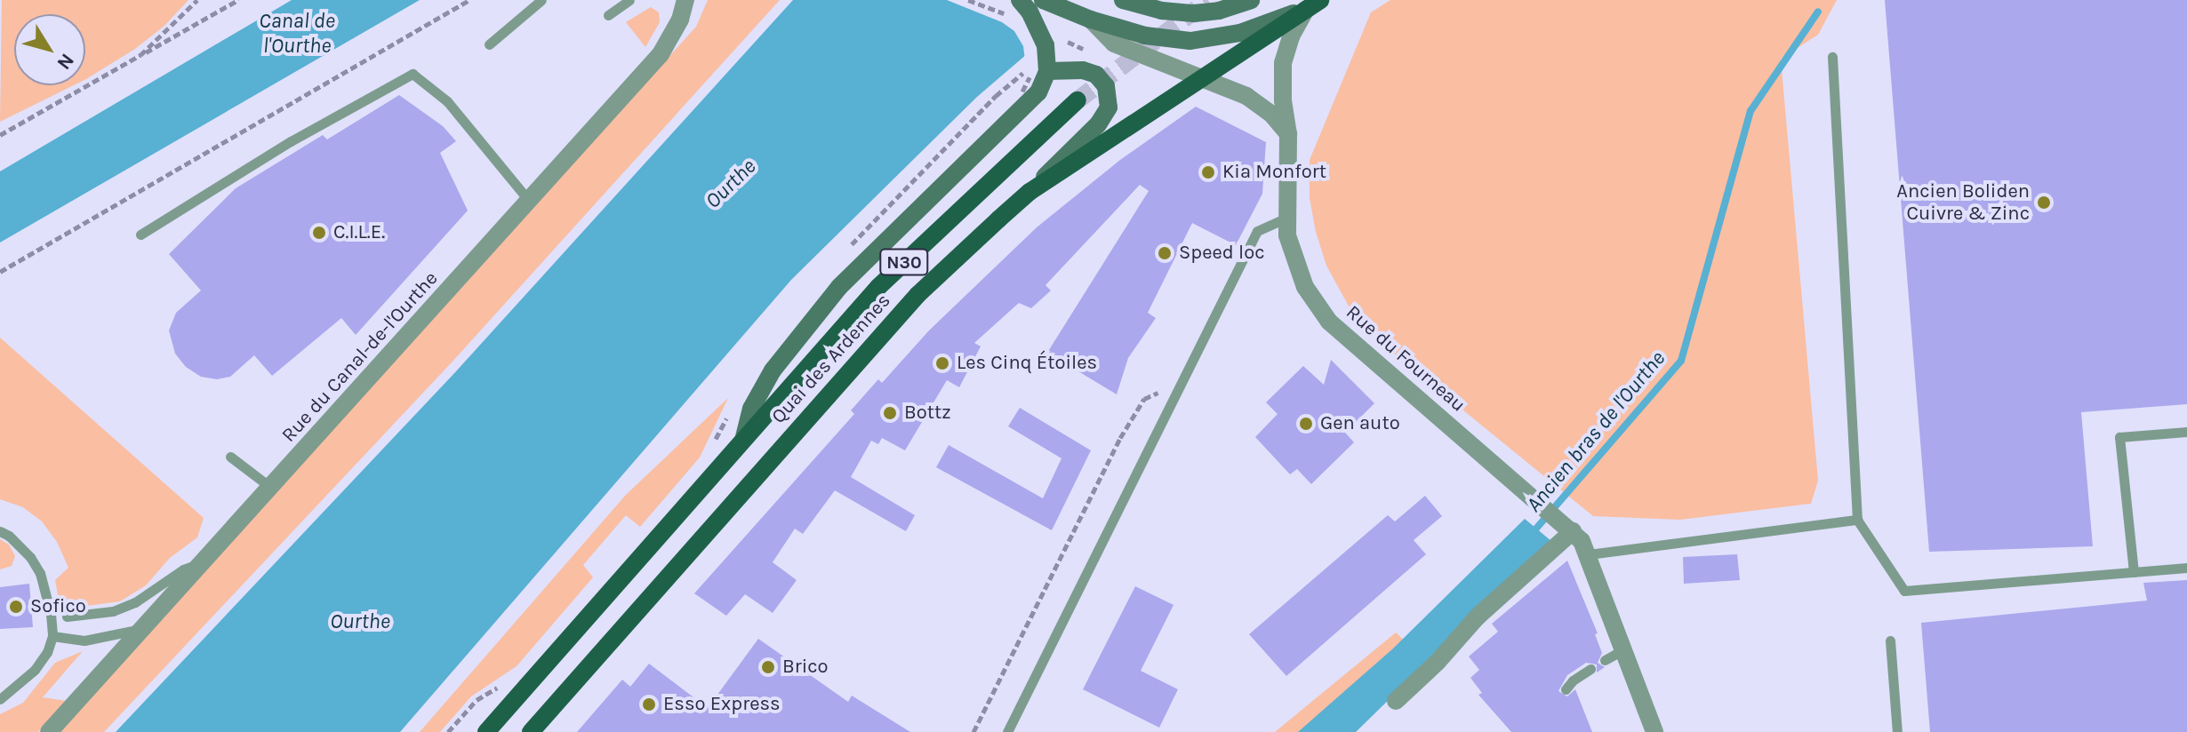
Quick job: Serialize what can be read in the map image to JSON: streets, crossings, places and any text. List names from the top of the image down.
{
  "streets": {
    "main road": ["N30", "Quai des Ardennes"],
    "street": ["Rue du Canal-de-l'Ourthe", "Rue du Fourneau"]
  },
  "crossings": [
    ["Quai des Ardennes", "Rue du Fourneau"]
  ],
  "water": ["Canal de l'Ourthe", "Ourthe", "Ancien bras de l'Ourthe"],
  "places": [
    "Kia Monfort",
    "Ancien Boliden Cuivre & Zinc",
    "C.I.L.E.",
    "Speed loc",
    "Les Cinq Étoiles",
    "Bottz",
    "Gen auto",
    "Sofico",
    "Brico",
    "Esso Express"
  ],
  "north": "bottom right"
}
